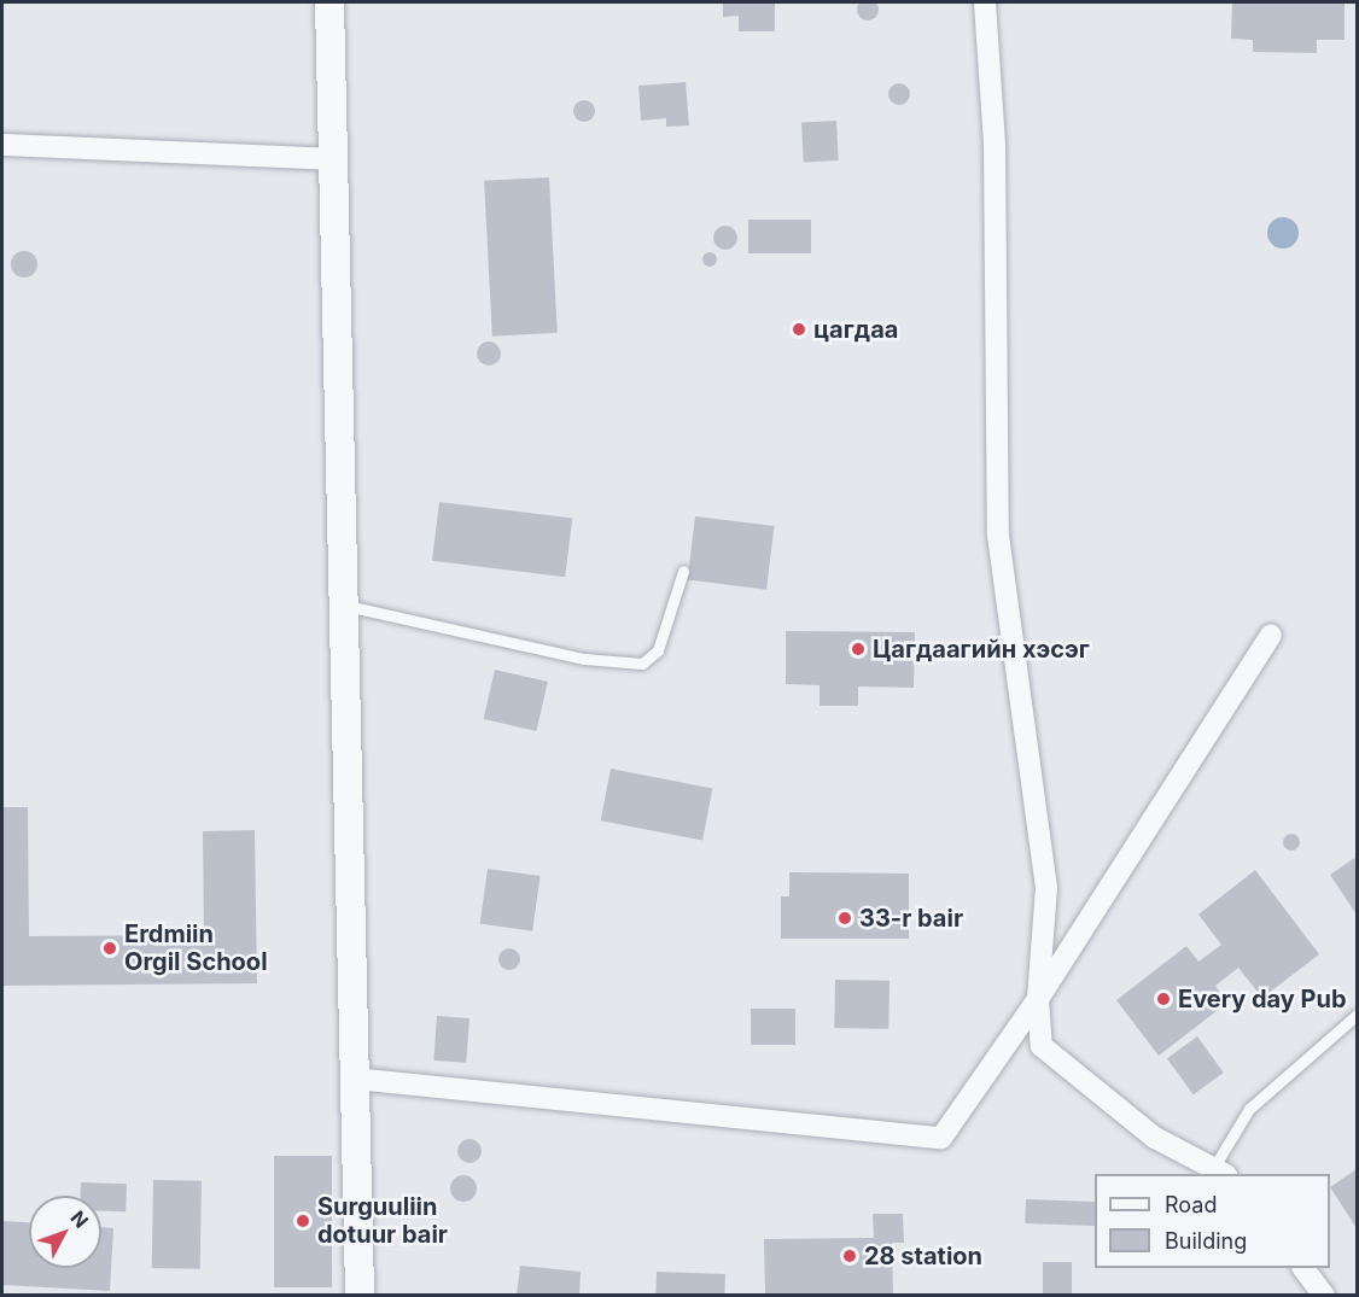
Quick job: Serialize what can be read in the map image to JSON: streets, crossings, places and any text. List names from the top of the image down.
{
  "places": [
    "цагдаа",
    "Цагдаагийн хэсэг",
    "33-r bair",
    "Erdmiin Orgil School",
    "Every day Pub",
    "Surguuliin dotuur bair",
    "28 station"
  ],
  "legend": ["Road", "Building"],
  "north": "top right"
}
